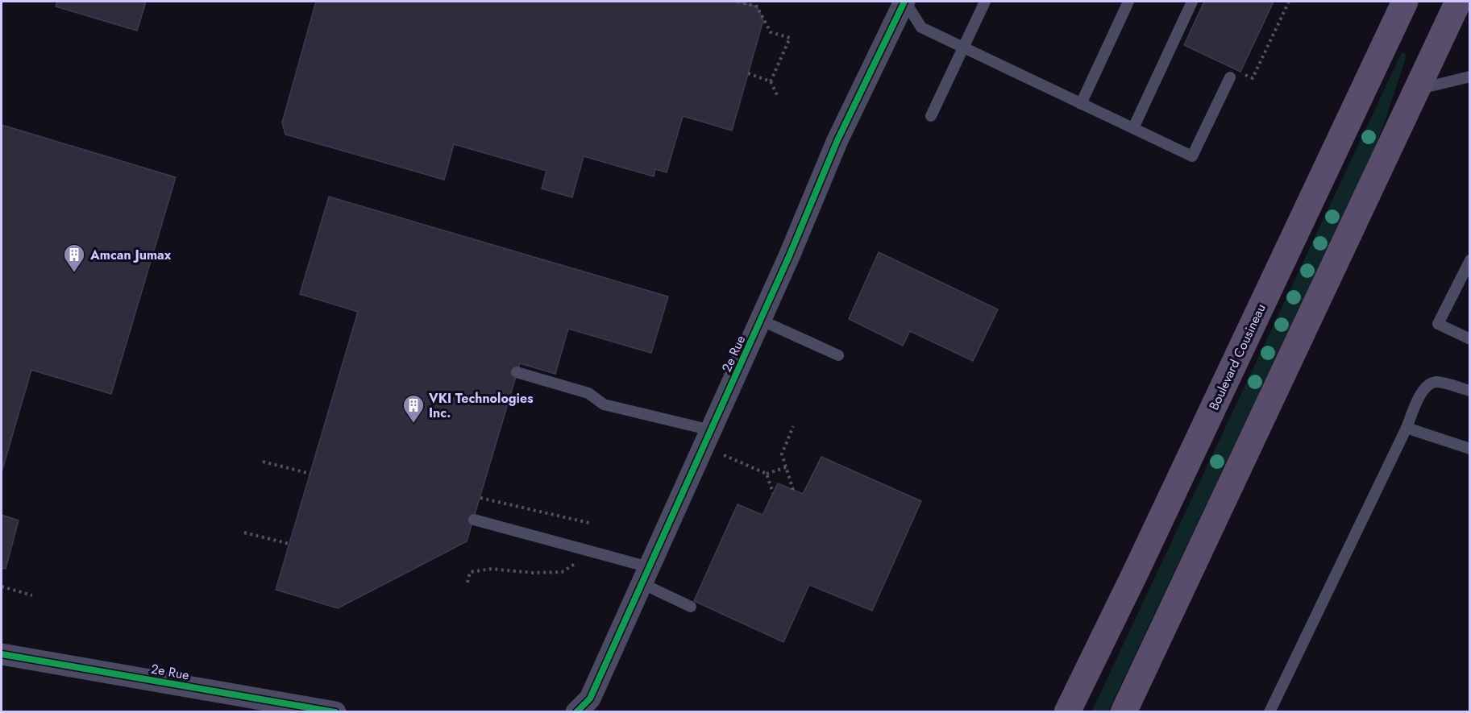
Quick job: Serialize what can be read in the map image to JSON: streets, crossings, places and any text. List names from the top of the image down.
{
  "streets": {
    "main road": ["Boulevard Cousineau"],
    "street": ["2e Rue"]
  },
  "places": {
    "building": ["Amcan Jumax", "VKI Technologies Inc."]
  }
}
